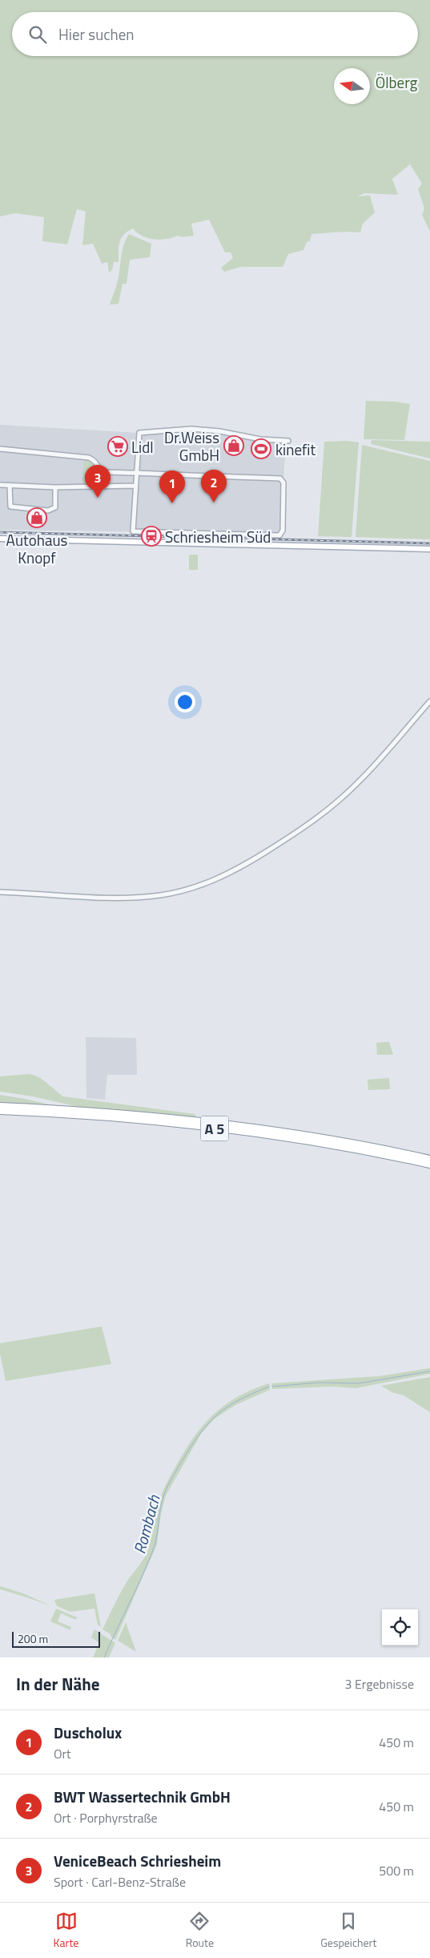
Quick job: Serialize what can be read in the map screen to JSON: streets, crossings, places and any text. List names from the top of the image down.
{
  "streets": {
    "highway": ["A 5"]
  },
  "water": ["Rombach"],
  "parks": ["Ölberg"],
  "places": {
    "shop": ["Dr.Weiss GmbH", "Autohaus Knopf"],
    "supermarket": ["Lidl"],
    "sports": ["kinefit"],
    "station": ["Schriesheim Süd"]
  },
  "scale_bar": "200 m",
  "north": "left",
  "page": {
    "search": "Hier suchen",
    "pins": ["3", "2", "1"],
    "scale": "200 m",
    "heading": ["In der Nähe", "3 Ergebnisse"],
    "list": [
      {
        "mark": "1",
        "name": "Duscholux",
        "note": "Ort",
        "value": "450 m"
      },
      {
        "mark": "2",
        "name": "BWT Wassertechnik GmbH",
        "note": "Ort · Porphyrstraße",
        "value": "450 m"
      },
      {
        "mark": "3",
        "name": "VeniceBeach Schriesheim",
        "note": "Sport · Carl-Benz-Straße",
        "value": "500 m"
      }
    ],
    "nav": ["Karte", "Route", "Gespeichert"]
  }
}
